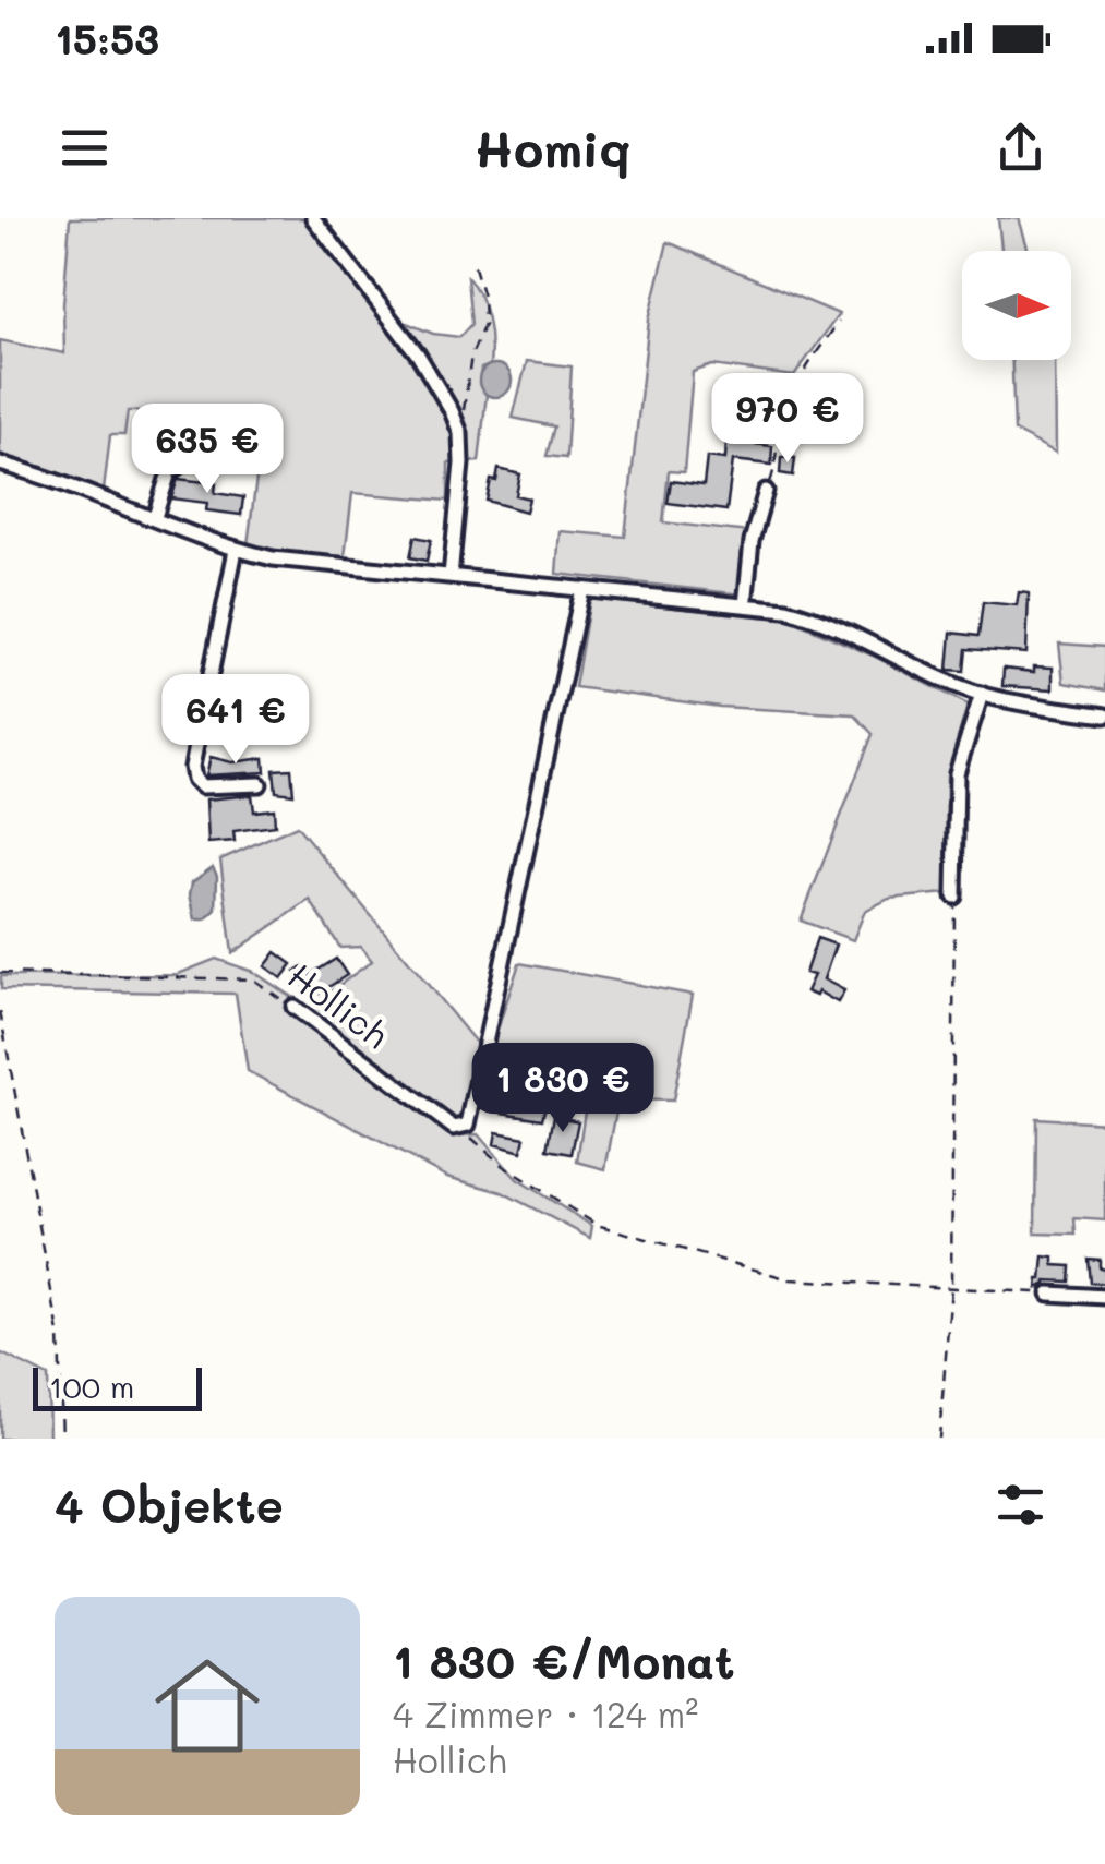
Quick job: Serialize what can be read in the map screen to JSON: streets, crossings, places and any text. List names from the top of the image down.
{
  "streets": {
    "street": ["Hollich"]
  },
  "scale_bar": "100 m",
  "north": "right",
  "page": {
    "status": "15:53",
    "header": "Homiq",
    "price": [
      "970 €",
      "635 €",
      "641 €",
      "1 830 €"
    ],
    "scale": "100 m",
    "heading": "4 Objekte",
    "list": [
      {
        "name": "1 830 €/Monat",
        "note": "4 Zimmer · 124 m² · Hollich"
      }
    ]
  }
}
